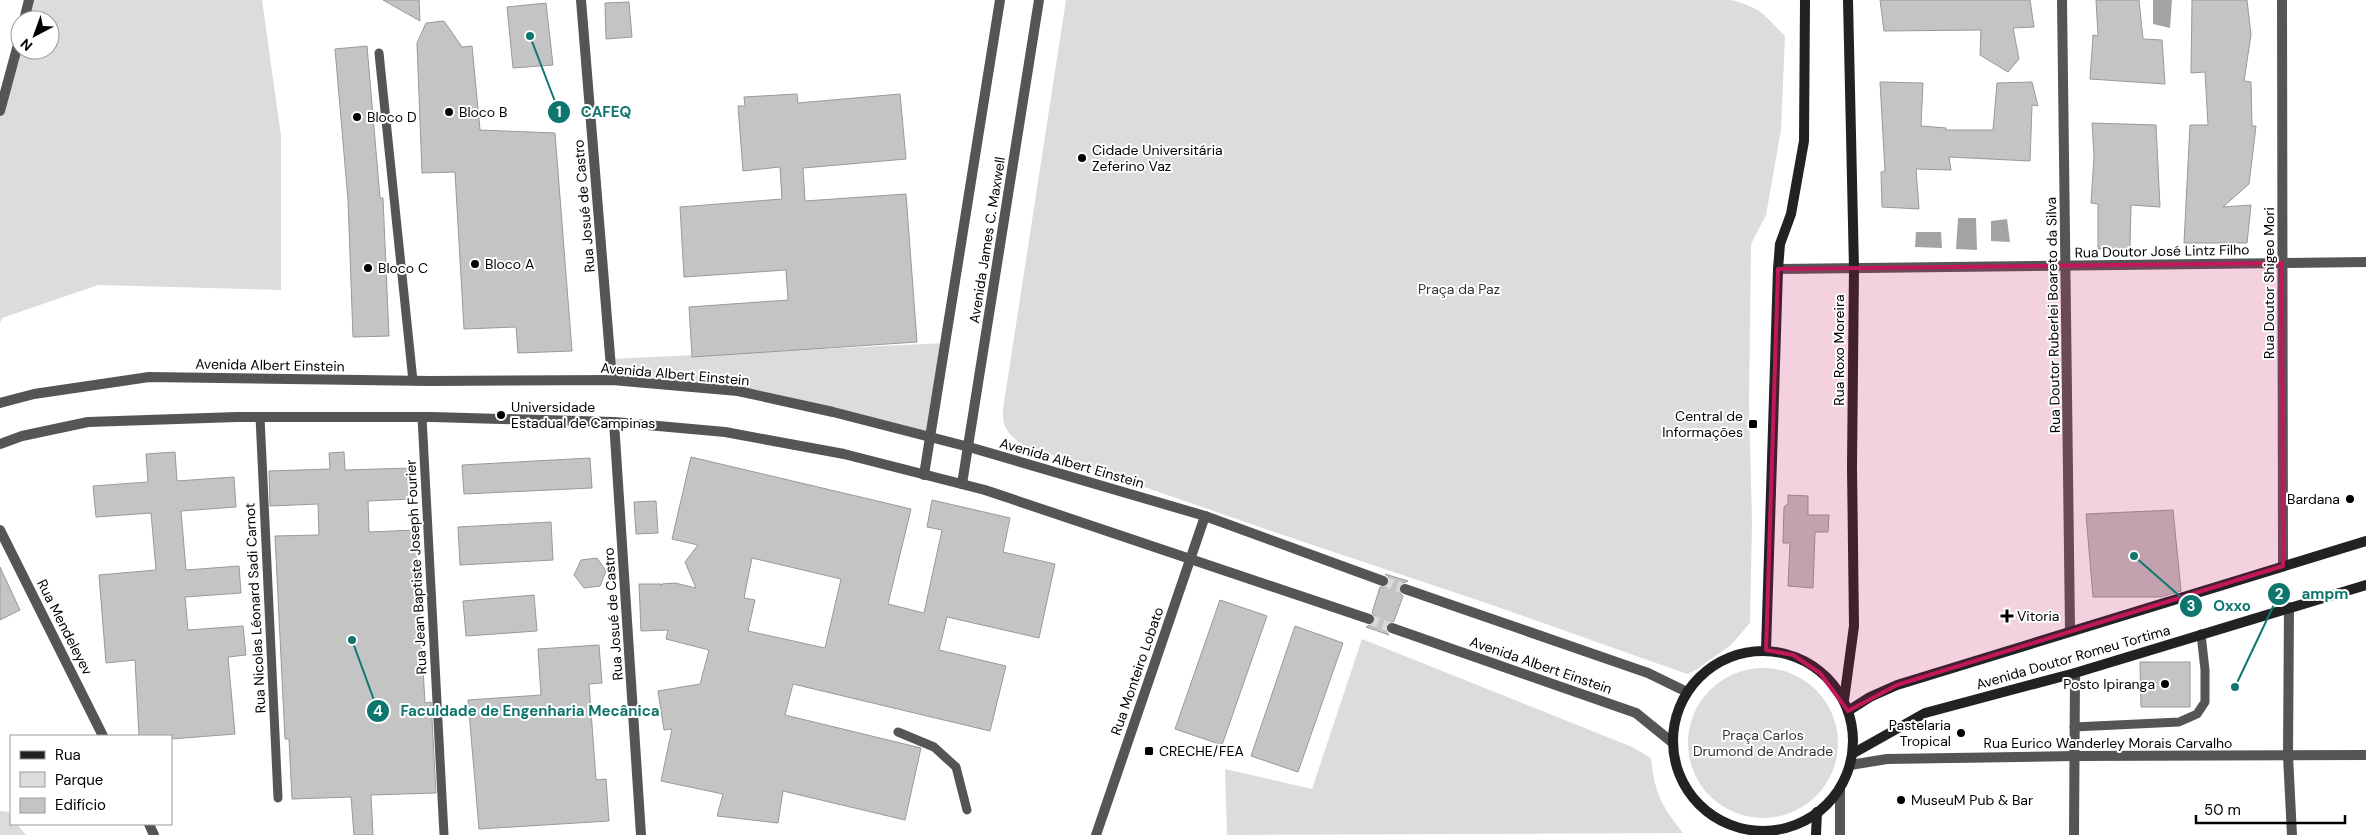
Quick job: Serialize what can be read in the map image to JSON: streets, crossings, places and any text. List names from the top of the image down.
{
  "streets": {
    "main road": ["Rua Roxo Moreira", "Avenida Doutor Romeu Tortima"],
    "street": [
      "Rua Josué de Castro",
      "Avenida James C. Maxwell",
      "Rua Doutor José Lintz Filho",
      "Rua Doutor Shigeo Mori",
      "Rua Doutor Ruberlei Boareto da Silva",
      "Avenida Albert Einstein",
      "Rua Mendeleyev",
      "Rua Monteiro Lobato",
      "Rua Eurico Wanderley Morais Carvalho"
    ],
    "lane": ["Rua Jean Baptiste Joseph Fourier", "Rua Nicolas Léonard Sadi Carnot"]
  },
  "crossings": [
    ["Rua Josué de Castro", "Avenida Albert Einstein"],
    ["Avenida James C. Maxwell", "Avenida Albert Einstein"],
    ["Rua Doutor José Lintz Filho", "Rua Doutor Shigeo Mori"],
    ["Rua Doutor José Lintz Filho", "Rua Doutor Ruberlei Boareto da Silva"],
    ["Rua Doutor José Lintz Filho", "Rua Roxo Moreira"],
    ["Rua Doutor Shigeo Mori", "Avenida Doutor Romeu Tortima"],
    ["Rua Doutor Ruberlei Boareto da Silva", "Avenida Doutor Romeu Tortima"],
    ["Avenida Albert Einstein", "Rua Monteiro Lobato"]
  ],
  "parks": ["Praça da Paz", "Praça Carlos Drumond de Andrade"],
  "places": {
    "other": [
      "CAFEQ",
      "Bloco B",
      "Bloco D",
      "Cidade Universitária Zeferino Vaz",
      "Bloco A",
      "Bloco C",
      "Universidade Estadual de Campinas",
      "Bardana",
      "Oxxo",
      "Faculdade de Engenharia Mecânica",
      "Posto Ipiranga",
      "ampm",
      "Pastelaria Tropical",
      "MuseuM Pub & Bar"
    ],
    "transit": ["Central de Informações", "CRECHE/FEA"],
    "health": ["Vitoria"]
  },
  "legend": ["Rua", "Parque", "Edifício"],
  "scale_bar": "50 m",
  "north": "bottom left"
}
